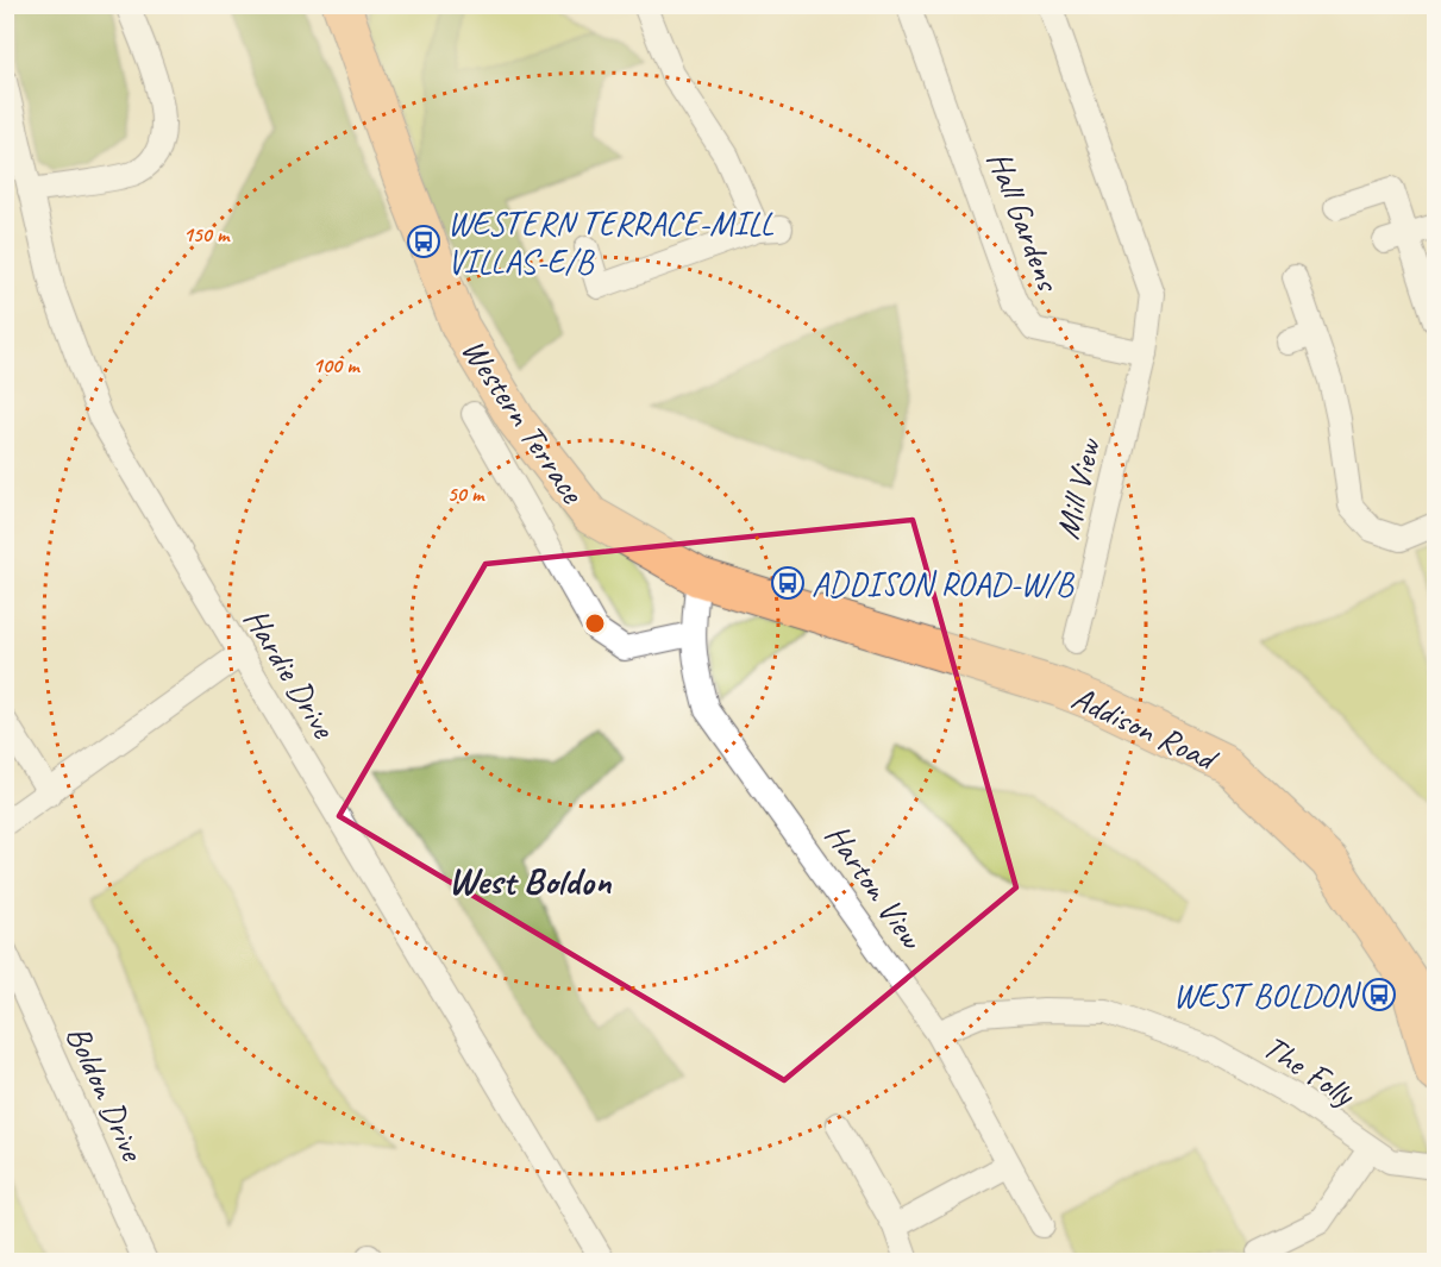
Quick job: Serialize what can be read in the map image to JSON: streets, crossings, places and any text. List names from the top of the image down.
{
  "streets": {
    "main road": ["Western Terrace", "Addison Road"],
    "street": [
      "Hall Gardens",
      "Mill View",
      "Hardie Drive",
      "Harton View",
      "The Folly",
      "Boldon Drive"
    ]
  },
  "crossings": [
    ["Hall Gardens", "Mill View"],
    ["Western Terrace", "Addison Road"],
    ["Western Terrace", "Harton View"],
    ["Addison Road", "Harton View"],
    ["Harton View", "The Folly"]
  ],
  "districts": ["West Boldon"],
  "places": {
    "bus stop": ["WESTERN TERRACE-MILL VILLAS-E/B", "ADDISON ROAD-W/B", "WEST BOLDON"]
  },
  "rings": ["150 m", "100 m", "50 m"]
}
